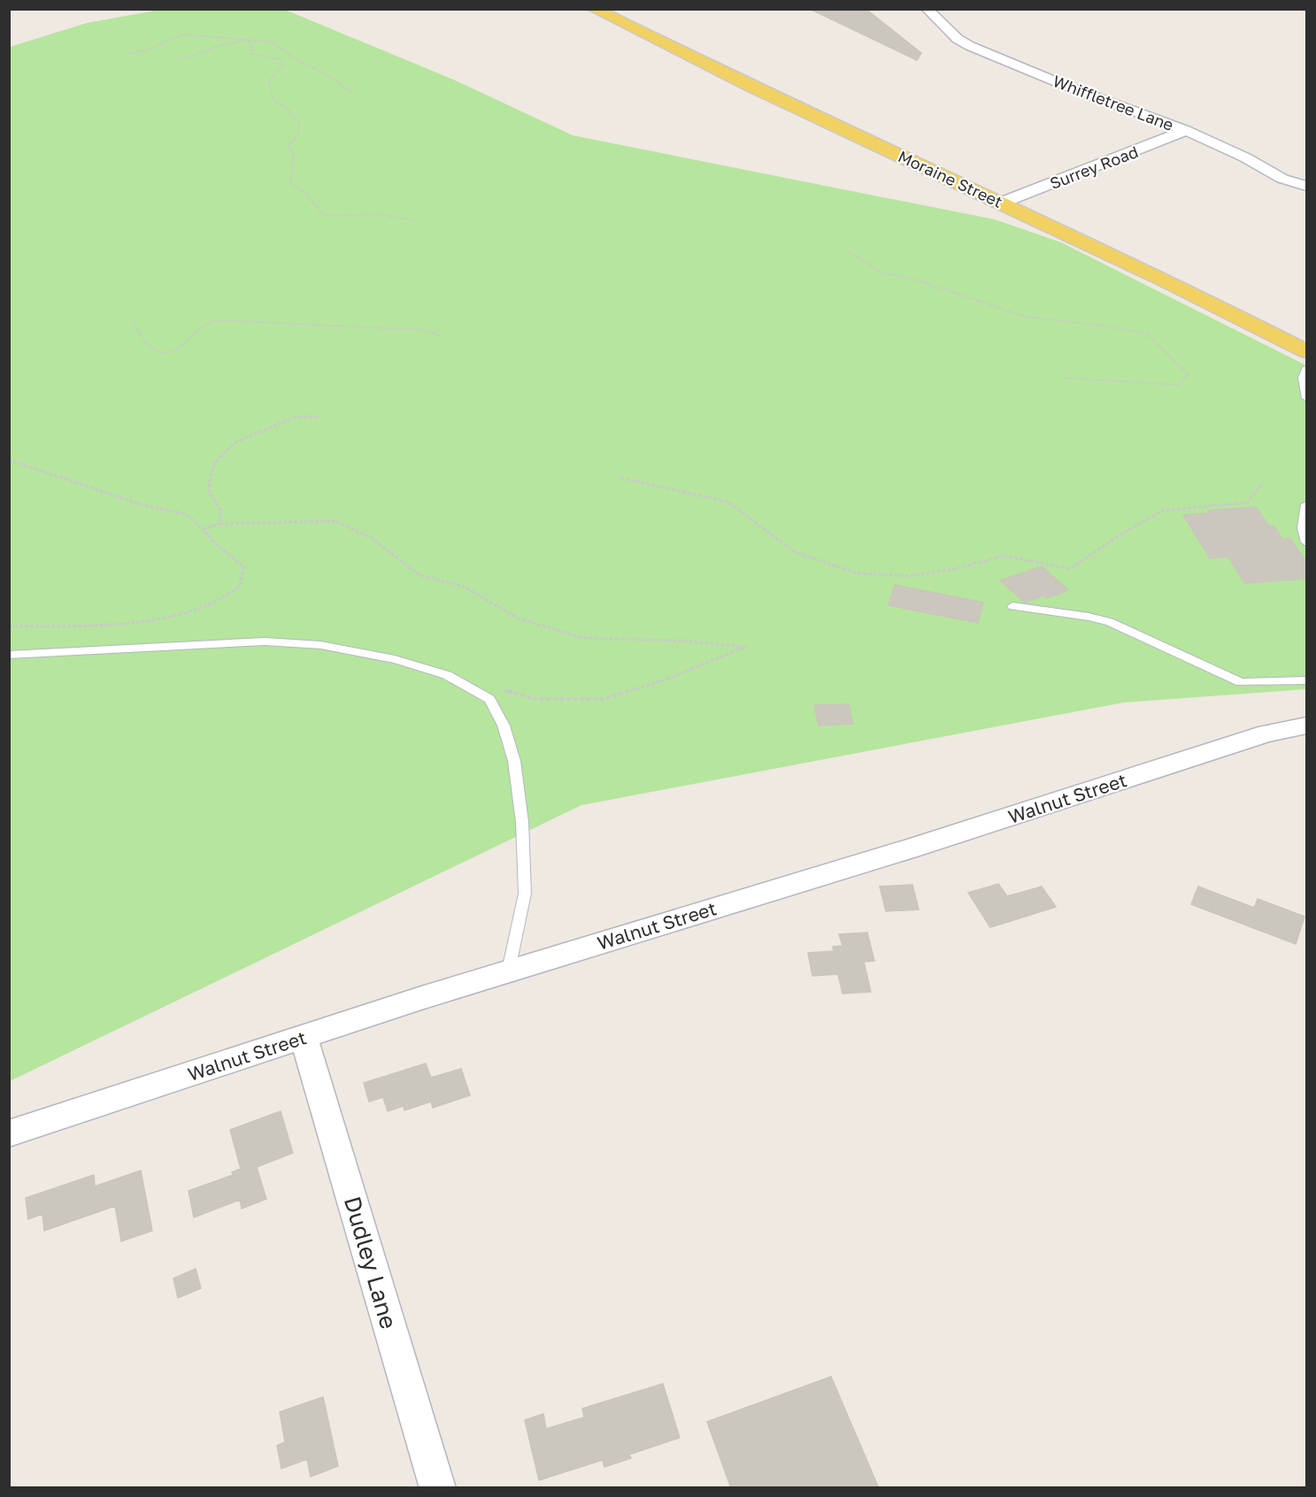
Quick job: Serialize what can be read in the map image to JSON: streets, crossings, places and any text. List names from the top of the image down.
{
  "streets": {
    "main road": ["Moraine Street"],
    "street": [
      "Whiffletree Lane",
      "Surrey Road",
      "Walnut Street",
      "Dudley Lane"
    ]
  },
  "crossings": [
    ["Whiffletree Lane", "Surrey Road"],
    ["Surrey Road", "Moraine Street"],
    ["Walnut Street", "Dudley Lane"]
  ]
}
